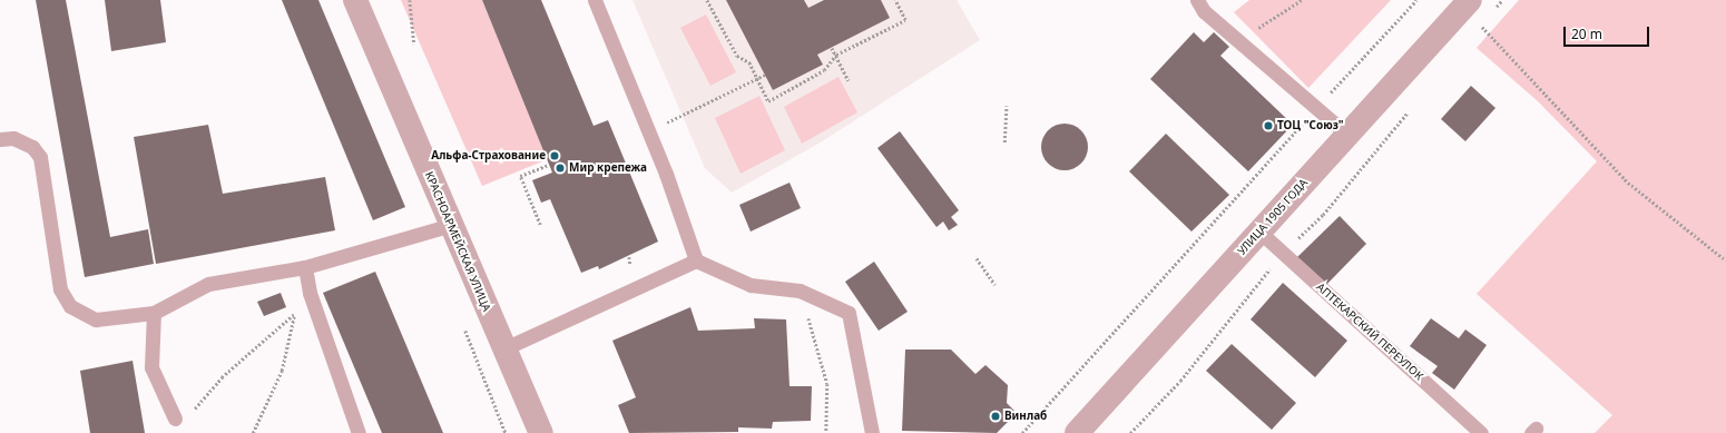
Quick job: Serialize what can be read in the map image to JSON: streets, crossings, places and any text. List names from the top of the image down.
{
  "streets": {
    "street": ["УЛИЦА 1905 ГОДА", "КРАСНОАРМЕЙСКАЯ УЛИЦА"],
    "lane": ["АПТЕКАРСКИЙ ПЕРЕУЛОК"]
  },
  "crossings": [
    ["УЛИЦА 1905 ГОДА", "АПТЕКАРСКИЙ ПЕРЕУЛОК"]
  ],
  "places": [
    "ТОЦ \"Союз\"",
    "Альфа-Страхование",
    "Мир крепежа",
    "Винлаб"
  ],
  "scale_bar": "20 m"
}
